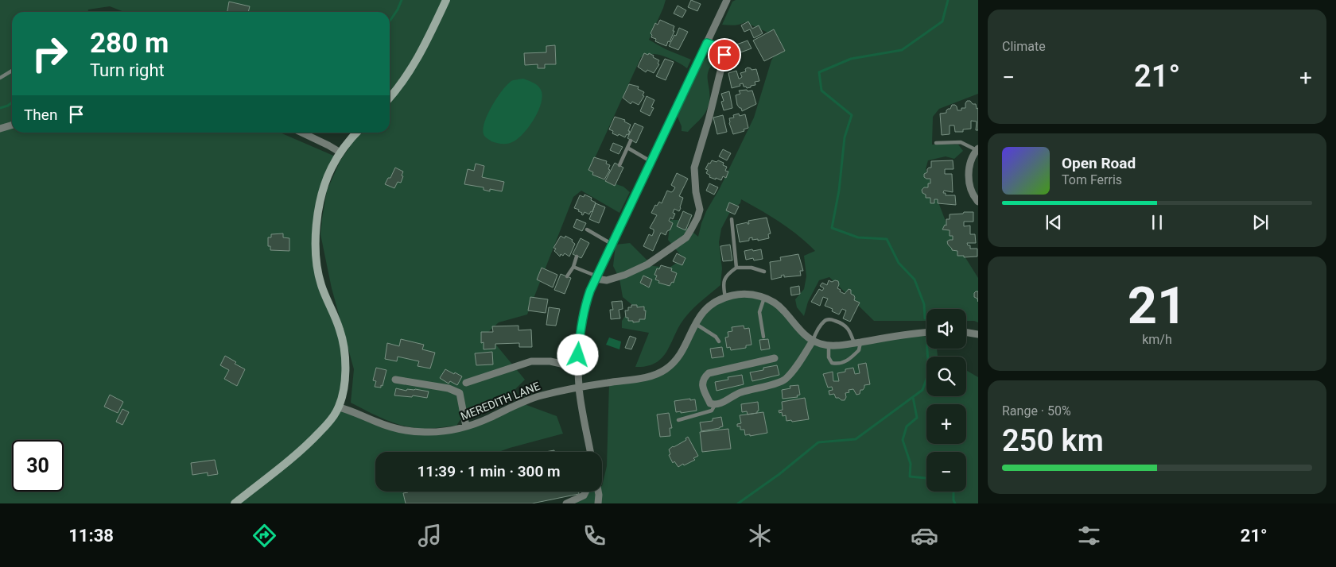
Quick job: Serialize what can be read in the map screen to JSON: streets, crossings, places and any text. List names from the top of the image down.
{
  "streets": {
    "street": ["MEREDITH LANE"]
  },
  "page": {
    "tile": [
      "Climate",
      ["21", "km/h"],
      ["Range · 50%", "250 km"]
    ],
    "turn": ["280 m", "Turn right"],
    "heat": ["−", "21°", "+"],
    "then": "Then",
    "song": ["Open Road", "Tom Ferris"],
    "map_buttons": ["+", "−"],
    "limit": "30",
    "trip": "11:39 · 1 min · 300 m",
    "tabs": ["11:38", "21°"]
  }
}
